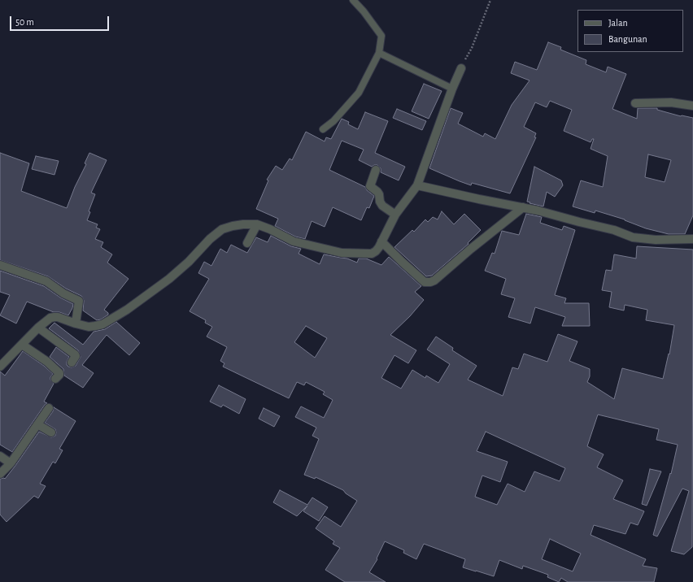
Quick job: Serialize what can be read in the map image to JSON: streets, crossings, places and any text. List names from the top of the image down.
{
  "legend": ["Jalan", "Bangunan"],
  "scale_bar": "50 m"
}
